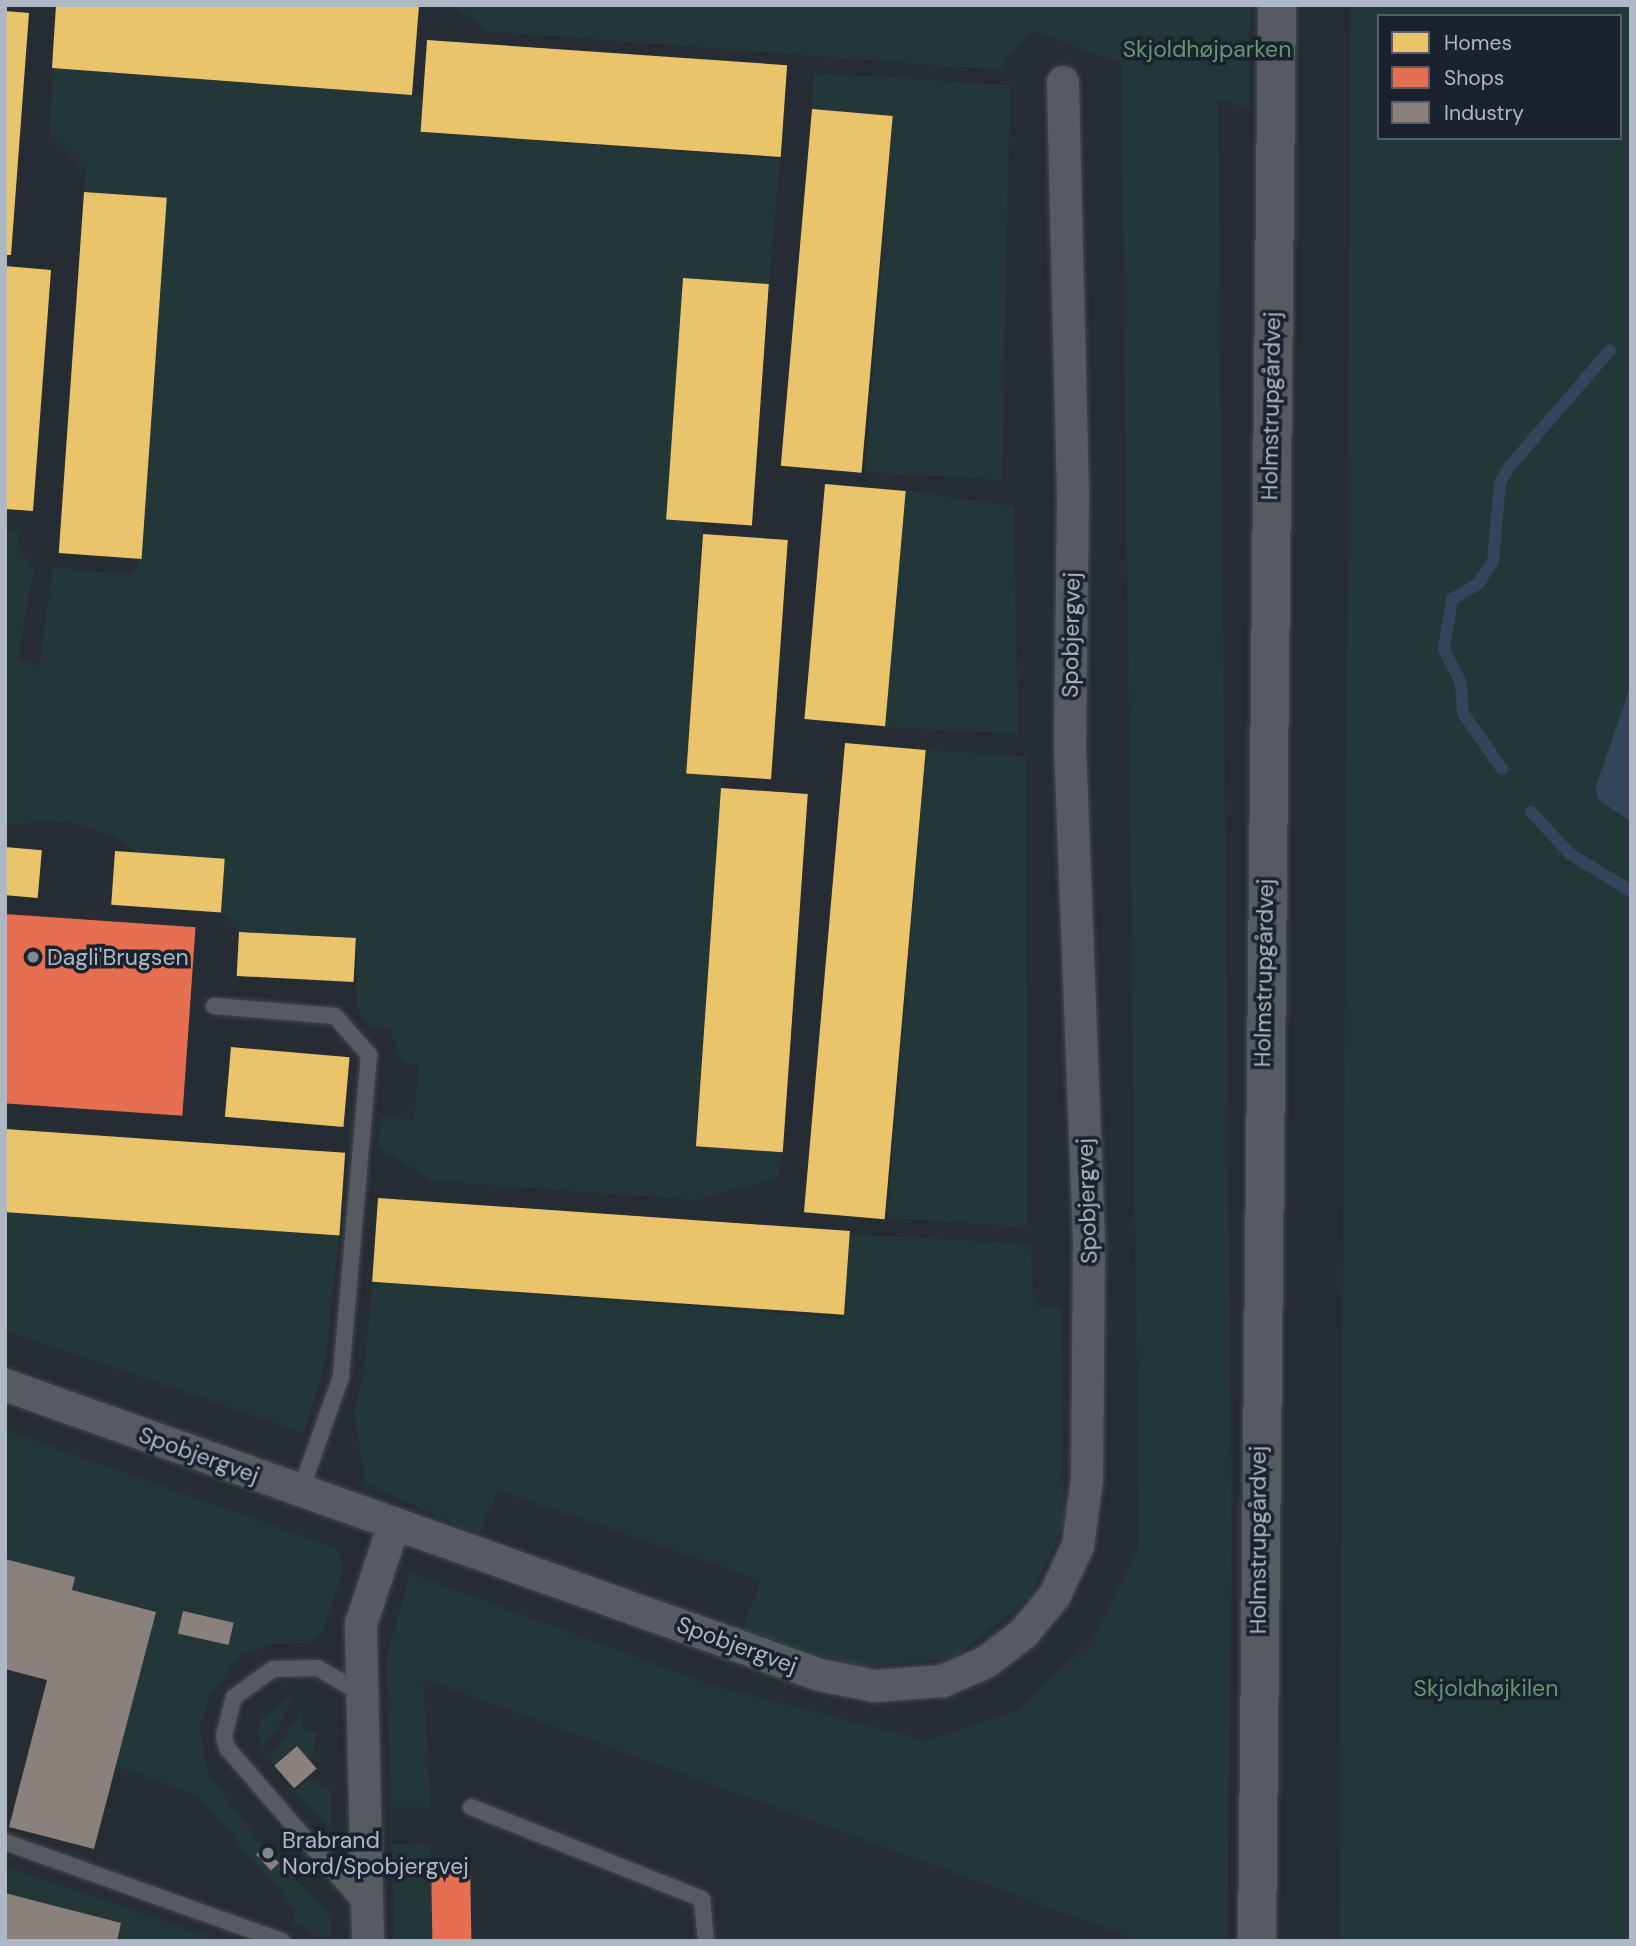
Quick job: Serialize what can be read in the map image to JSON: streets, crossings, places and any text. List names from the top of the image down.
{
  "streets": {
    "street": ["Holmstrupgårdvej", "Spobjergvej"]
  },
  "parks": ["Skjoldhøjparken", "Skjoldhøjkilen"],
  "places": ["Dagli'Brugsen", "Brabrand Nord/Spobjergvej"],
  "legend": ["Homes", "Shops", "Industry"]
}
